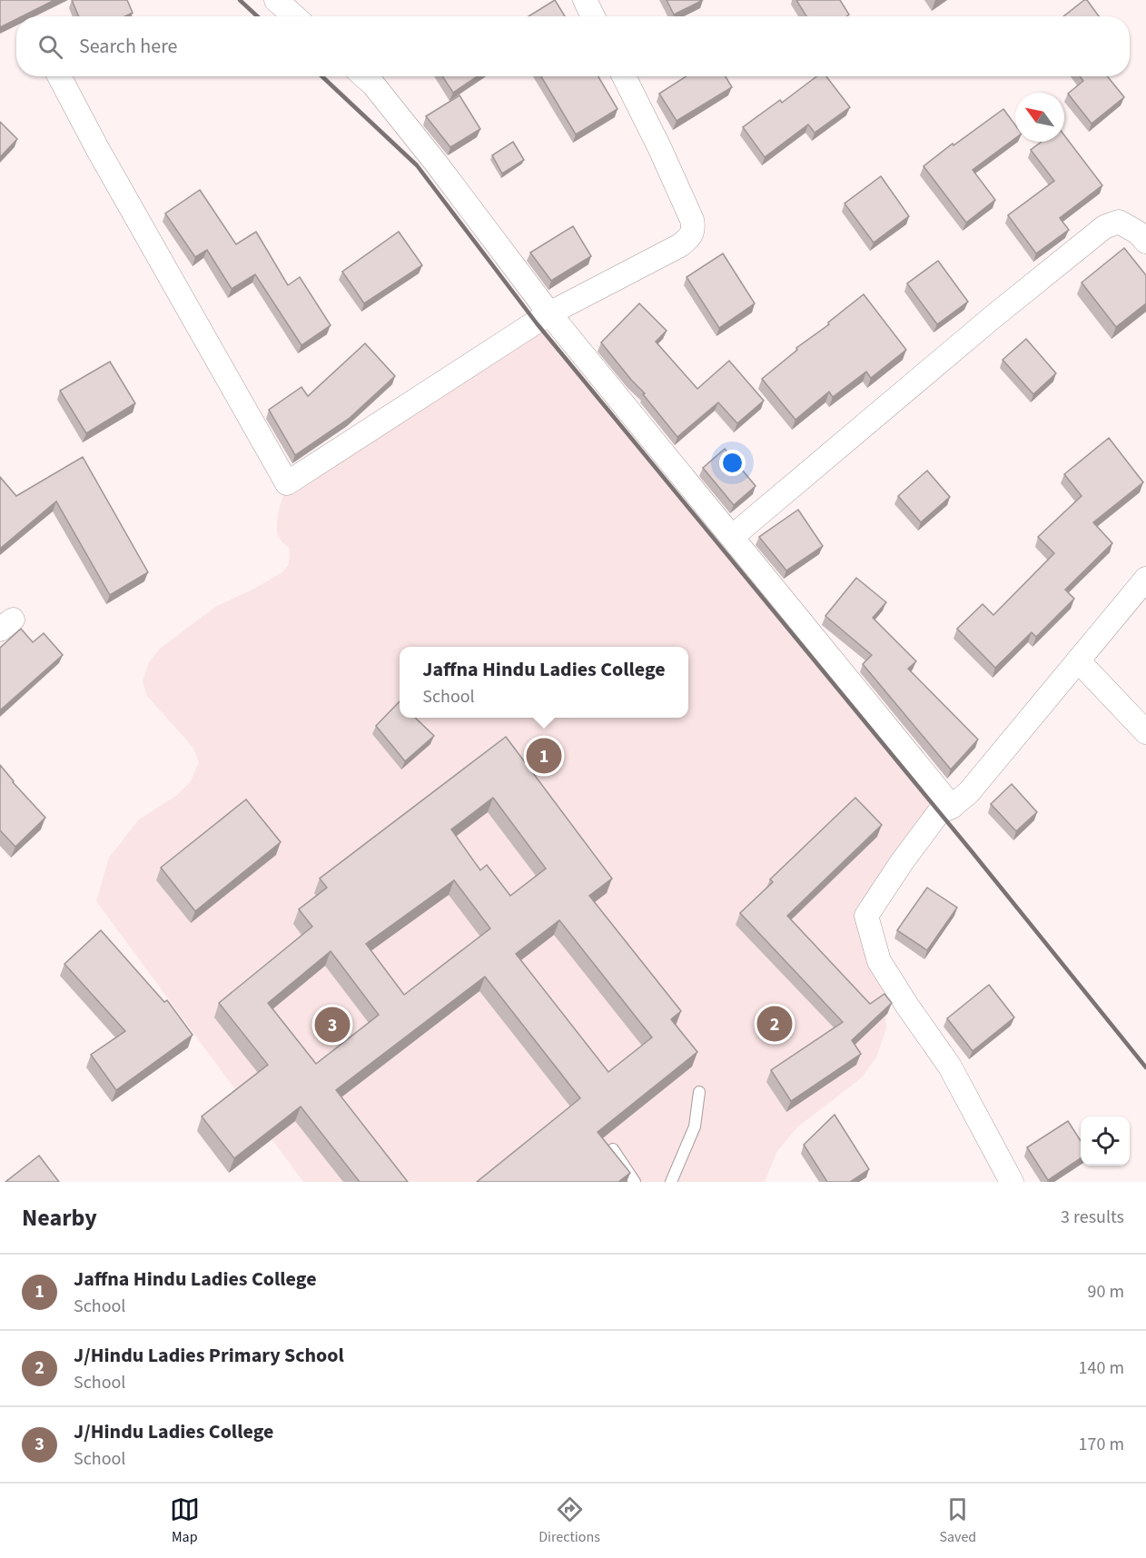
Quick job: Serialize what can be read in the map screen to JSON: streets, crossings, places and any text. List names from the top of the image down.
{
  "north": "top left",
  "page": {
    "search": "Search here",
    "popup": ["Jaffna Hindu Ladies College", "School"],
    "pins": ["1", "2", "3"],
    "heading": ["Nearby", "3 results"],
    "list": [
      {
        "mark": "1",
        "name": "Jaffna Hindu Ladies College",
        "note": "School",
        "value": "90 m"
      },
      {
        "mark": "2",
        "name": "J/Hindu Ladies Primary School",
        "note": "School",
        "value": "140 m"
      },
      {
        "mark": "3",
        "name": "J/Hindu Ladies College",
        "note": "School",
        "value": "170 m"
      }
    ],
    "nav": ["Map", "Directions", "Saved"]
  }
}
